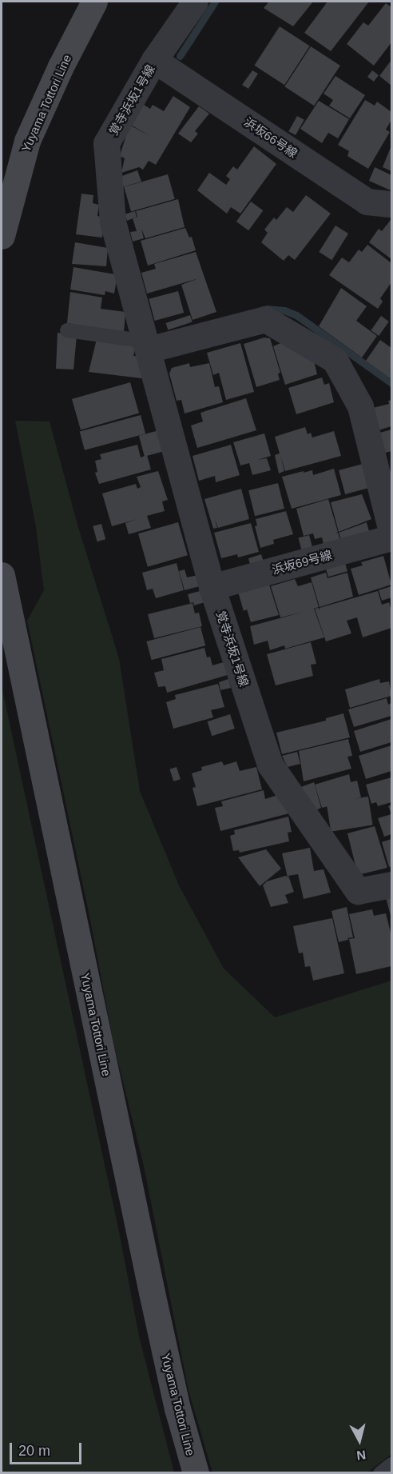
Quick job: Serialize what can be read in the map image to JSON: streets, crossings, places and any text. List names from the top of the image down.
{
  "streets": {
    "main road": ["Yuyama Tottori Line"],
    "street": ["覚寺浜坂1号線", "浜坂66号線", "浜坂69号線"]
  },
  "crossings": [
    ["覚寺浜坂1号線", "浜坂66号線"],
    ["覚寺浜坂1号線", "浜坂69号線"]
  ],
  "scale_bar": "20 m",
  "north": "bottom"
}
